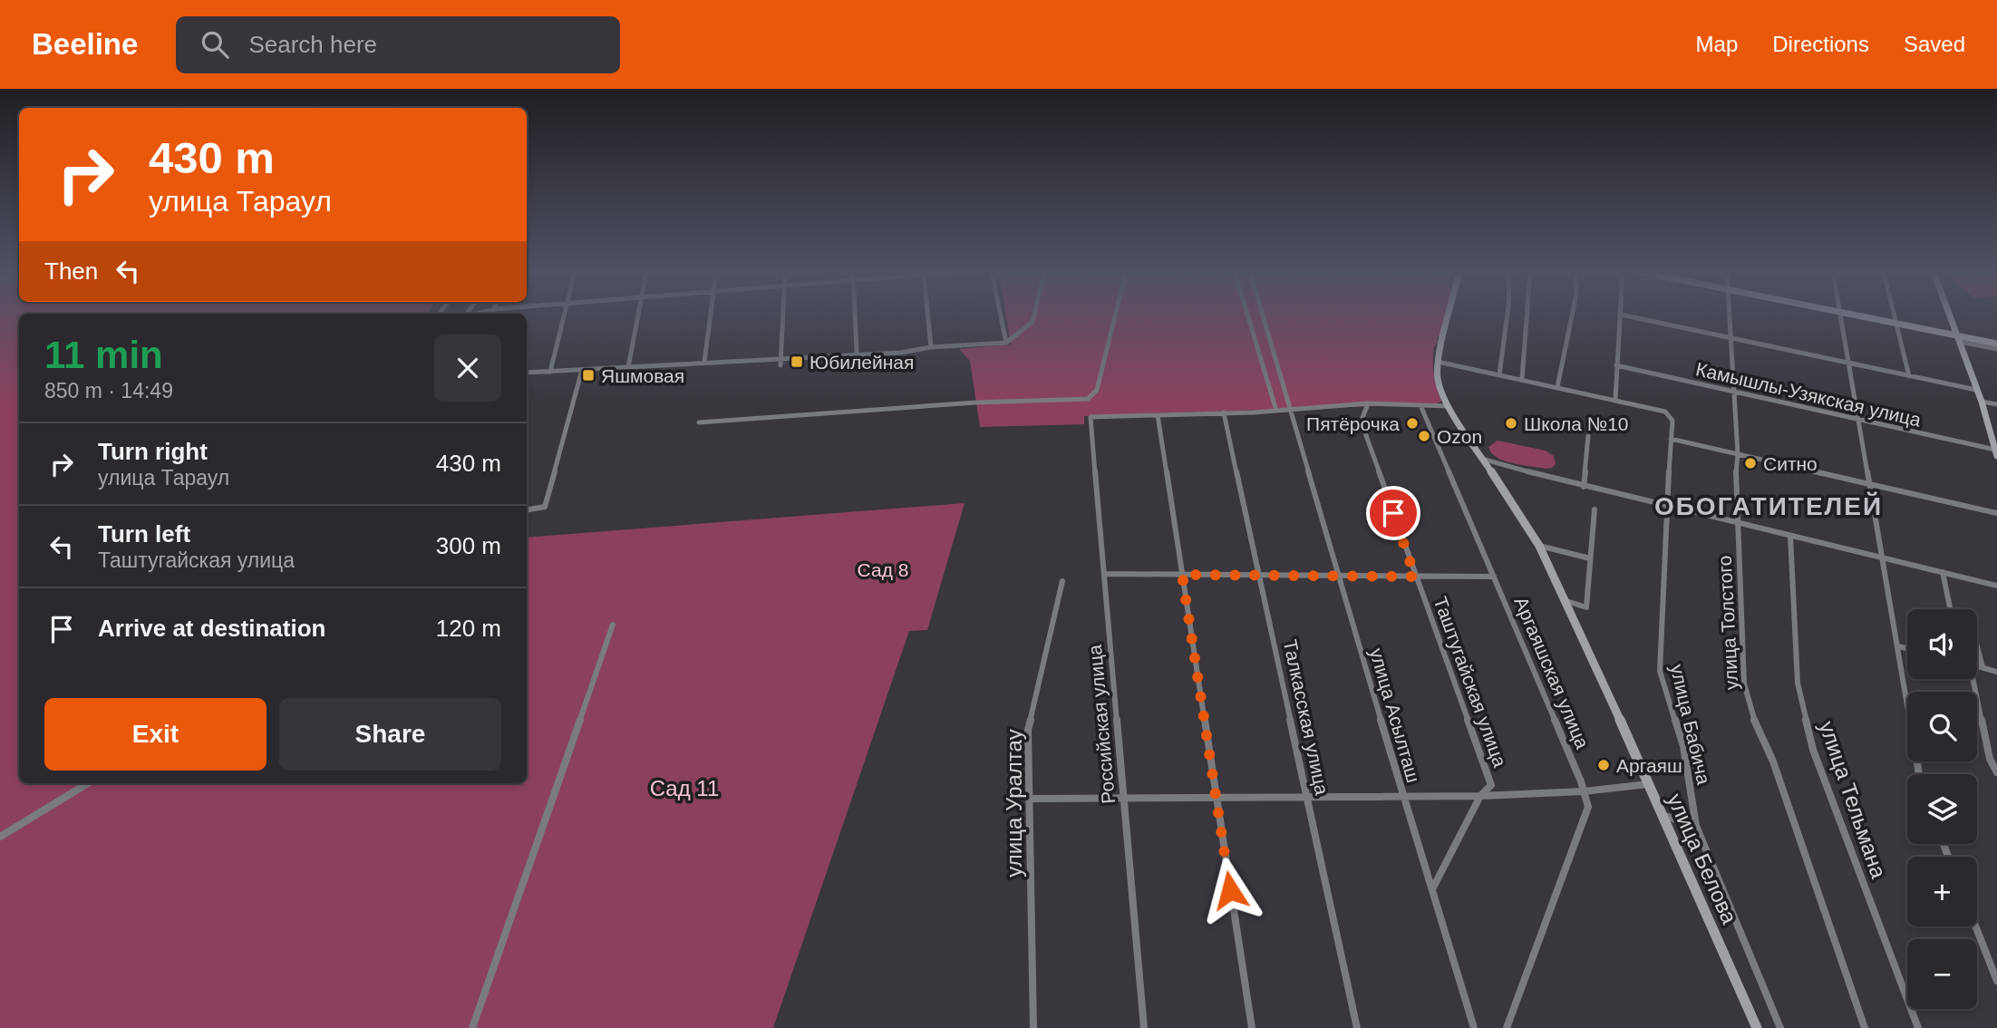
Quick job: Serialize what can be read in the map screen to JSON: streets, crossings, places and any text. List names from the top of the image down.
{
  "streets": {
    "main road": ["улица Белова"],
    "street": [
      "Камышлы-Узякская улица",
      "улица Толстого",
      "Аргаяшская улица",
      "Таштугайская улица",
      "улица Асылташ",
      "Талкасская улица",
      "Российская улица",
      "улица Бабича",
      "улица Тельмана",
      "улица Уралтау"
    ]
  },
  "crossings": [
    ["Камышлы-Узякская улица", "улица Толстого"],
    ["Таштугайская улица", "улица Асылташ"]
  ],
  "districts": ["ОБОГАТИТЕЛЕЙ"],
  "parks": ["Сад 8", "Сад 11"],
  "places": {
    "transit": ["Юбилейная", "Яшмовая"],
    "other": [
      "Пятёрочка",
      "Школа №10",
      "Ozon",
      "Ситно",
      "Аргаяш"
    ]
  },
  "page": {
    "header": "Beeline",
    "search": "Search here",
    "nav": ["Map", "Directions", "Saved"],
    "turn": ["430 m", "улица Тараул"],
    "then": "Then",
    "heading": ["11 min", "850 m · 14:49"],
    "list": [
      {
        "name": "Turn right",
        "note": "улица Тараул",
        "value": "430 m"
      },
      {
        "name": "Turn left",
        "note": "Таштугайская улица",
        "value": "300 m"
      },
      {
        "name": "Arrive at destination",
        "value": "120 m"
      }
    ],
    "map_buttons": ["+", "−"],
    "buttons": ["Exit", "Share"]
  }
}
